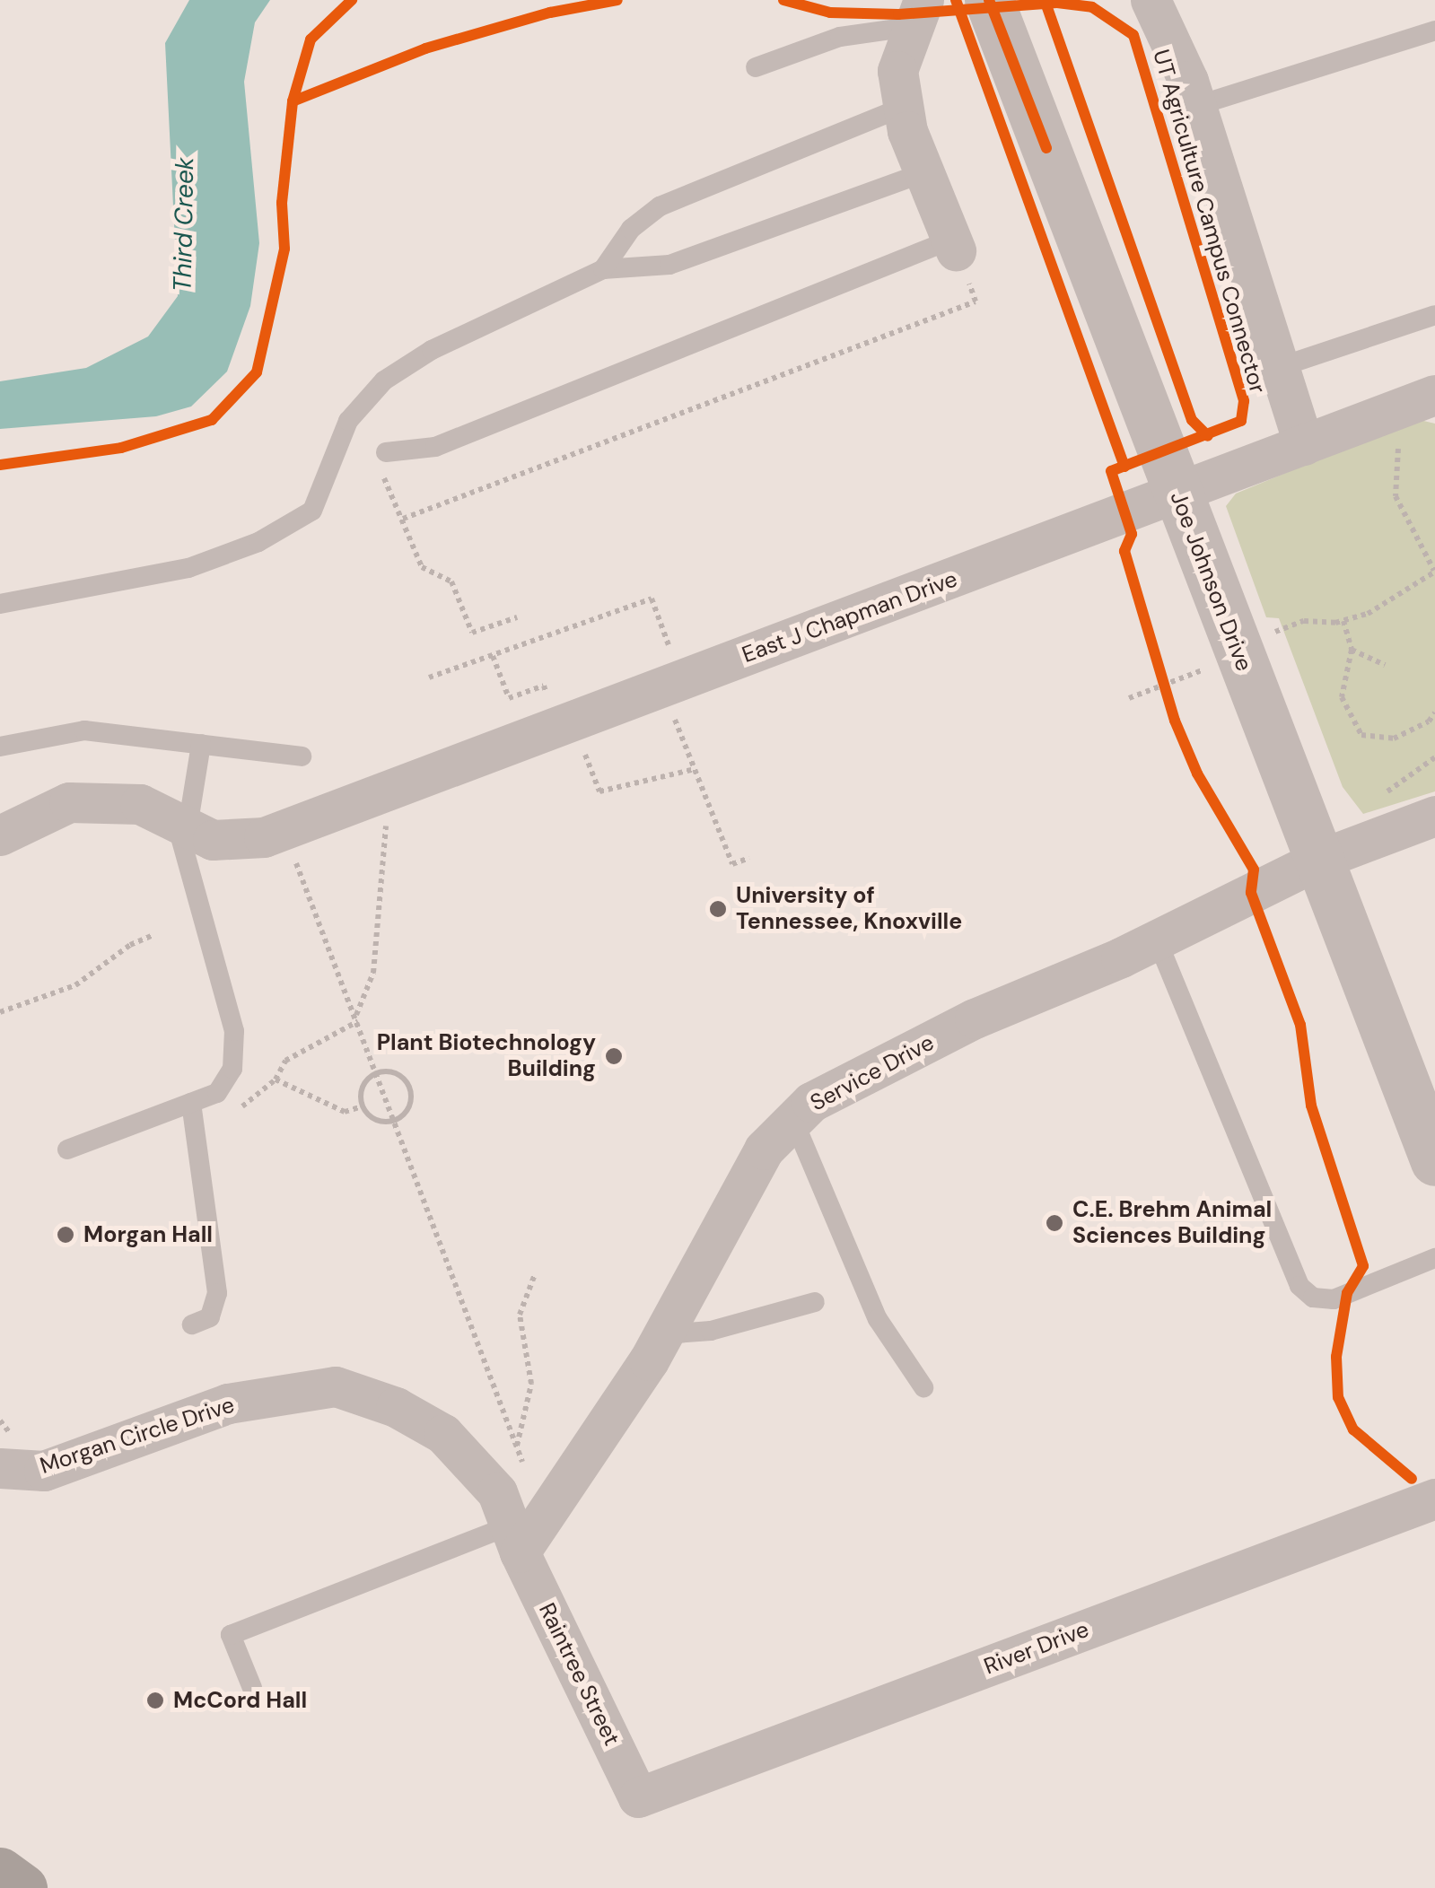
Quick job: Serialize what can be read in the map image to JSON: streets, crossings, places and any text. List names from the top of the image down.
{
  "streets": {
    "street": [
      "Joe Johnson Drive",
      "East J Chapman Drive",
      "Service Drive",
      "Morgan Circle Drive",
      "River Drive",
      "Raintree Street"
    ],
    "cycle path": ["UT Agriculture Campus Connector"]
  },
  "crossings": [
    ["Joe Johnson Drive", "East J Chapman Drive"],
    ["Joe Johnson Drive", "Service Drive"],
    ["Service Drive", "Morgan Circle Drive"],
    ["Service Drive", "Raintree Street"],
    ["Morgan Circle Drive", "Raintree Street"],
    ["River Drive", "Raintree Street"]
  ],
  "water": ["Third Creek"],
  "places": [
    "University of Tennessee, Knoxville",
    "Plant Biotechnology Building",
    "C.E. Brehm Animal Sciences Building",
    "Morgan Hall",
    "McCord Hall"
  ]
}
